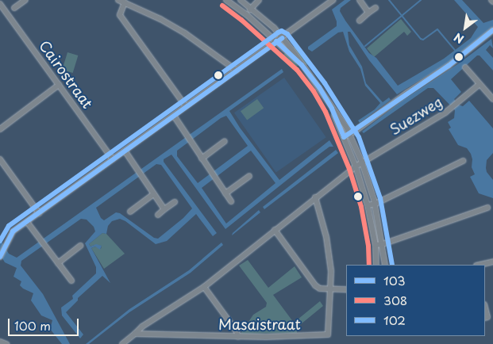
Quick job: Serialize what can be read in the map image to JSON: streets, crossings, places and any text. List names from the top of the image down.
{
  "streets": {
    "street": ["Cairostraat", "Suezweg", "Masaistraat"]
  },
  "crossings": [
    ["Suezweg", "Masaistraat"]
  ],
  "lines": ["transit line 308", "transit line 103", "transit line 102"],
  "legend": ["103", "308", "102"],
  "scale_bar": "100 m",
  "north": "bottom left"
}
